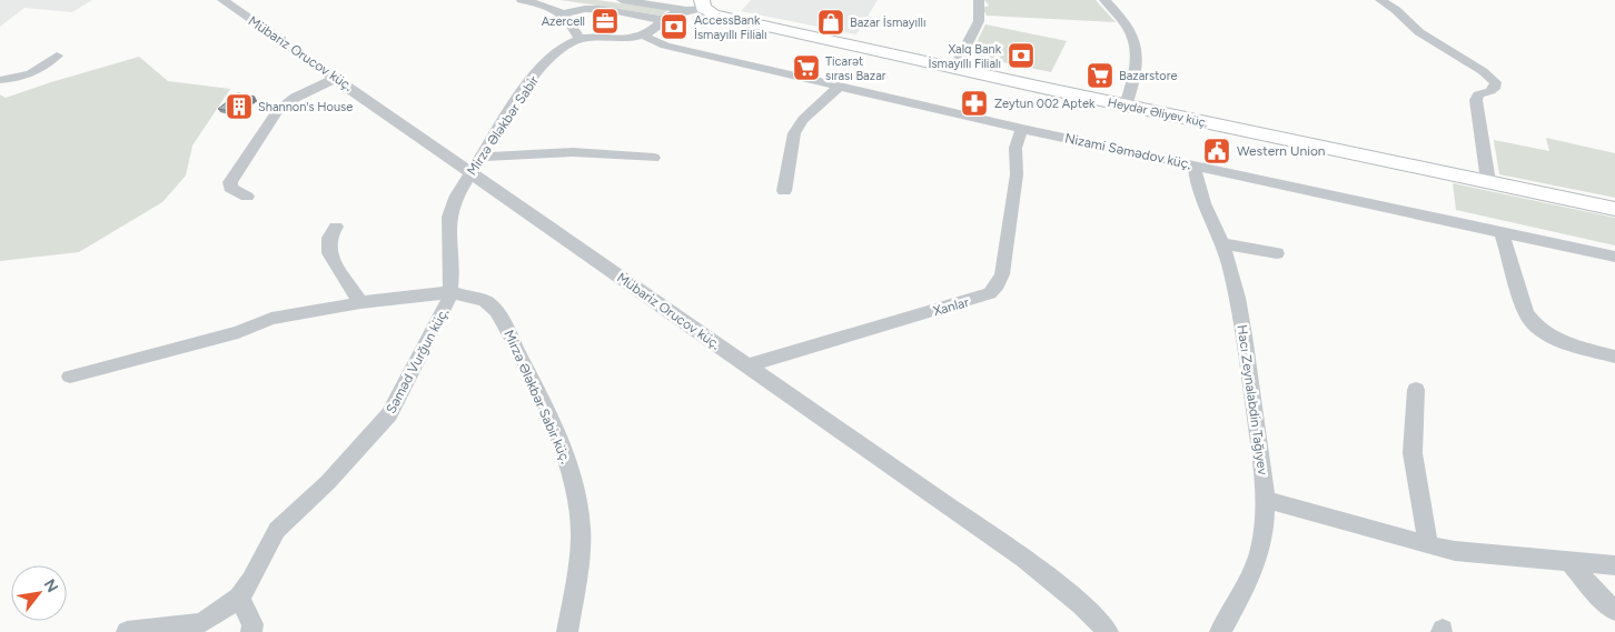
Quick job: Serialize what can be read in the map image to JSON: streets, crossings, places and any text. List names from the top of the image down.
{
  "streets": {
    "main road": ["Heydər Əliyev küç."],
    "street": [
      "Mübariz Orucov küç.",
      "Mirzə Ələkbər Sabir",
      "Nizami Səmədov küç.",
      "Xanlar",
      "Səməd Vurğun küç.",
      "Mirzə Ələkbər Sabir küç.",
      "Hacı Zeynalabdin Tağıyev"
    ]
  },
  "crossings": [
    ["Mübariz Orucov küç.", "Mirzə Ələkbər Sabir"],
    ["Mübariz Orucov küç.", "Xanlar"],
    ["Mirzə Ələkbər Sabir", "Nizami Səmədov küç."],
    ["Mirzə Ələkbər Sabir", "Səməd Vurğun küç."],
    ["Mirzə Ələkbər Sabir", "Mirzə Ələkbər Sabir küç."],
    ["Nizami Səmədov küç.", "Xanlar"],
    ["Nizami Səmədov küç.", "Hacı Zeynalabdin Tağıyev"],
    ["Səməd Vurğun küç.", "Mirzə Ələkbər Sabir küç."]
  ],
  "places": {
    "office": ["Azercell"],
    "shop": ["Bazar İsmayıllı"],
    "bank": ["AccessBank İsmayıllı Filialı", "Xalq Bank İsmayıllı Filialı"],
    "supermarket": ["Ticarət sırası Bazar", "Bazarstore"],
    "pharmacy": ["Zeytun 002 Aptek"],
    "building": ["Shannon's House"],
    "public building": ["Western Union"]
  },
  "north": "top right"
}
